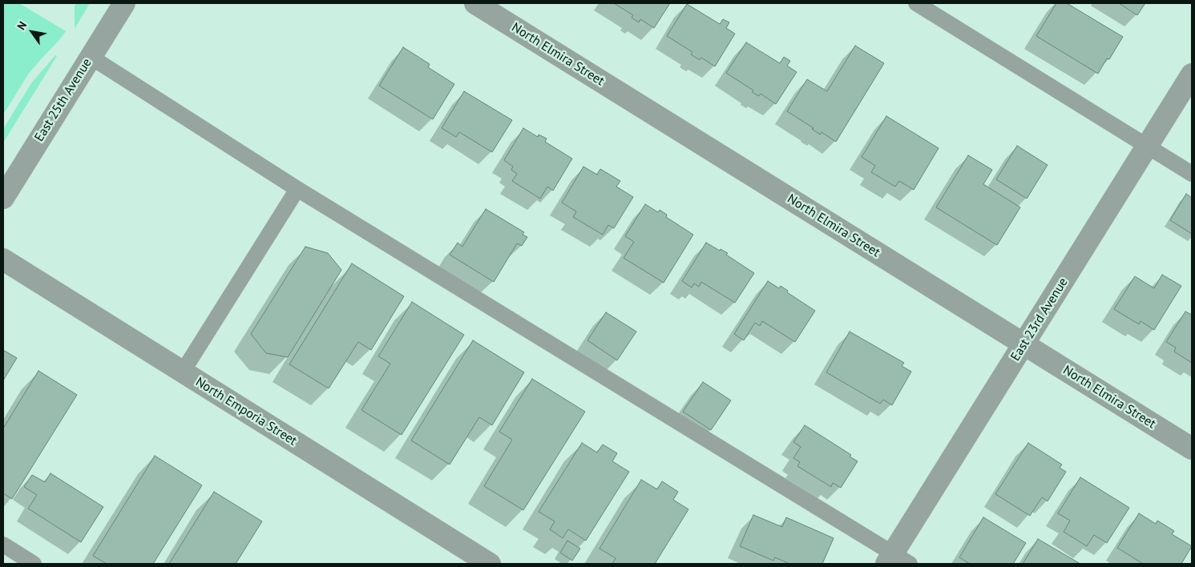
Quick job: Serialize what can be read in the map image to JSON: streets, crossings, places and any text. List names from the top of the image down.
{
  "streets": {
    "street": [
      "North Elmira Street",
      "East 25th Avenue",
      "East 23rd Avenue",
      "North Emporia Street"
    ]
  },
  "crossings": [
    ["North Elmira Street", "East 23rd Avenue"]
  ],
  "north": "top left"
}
